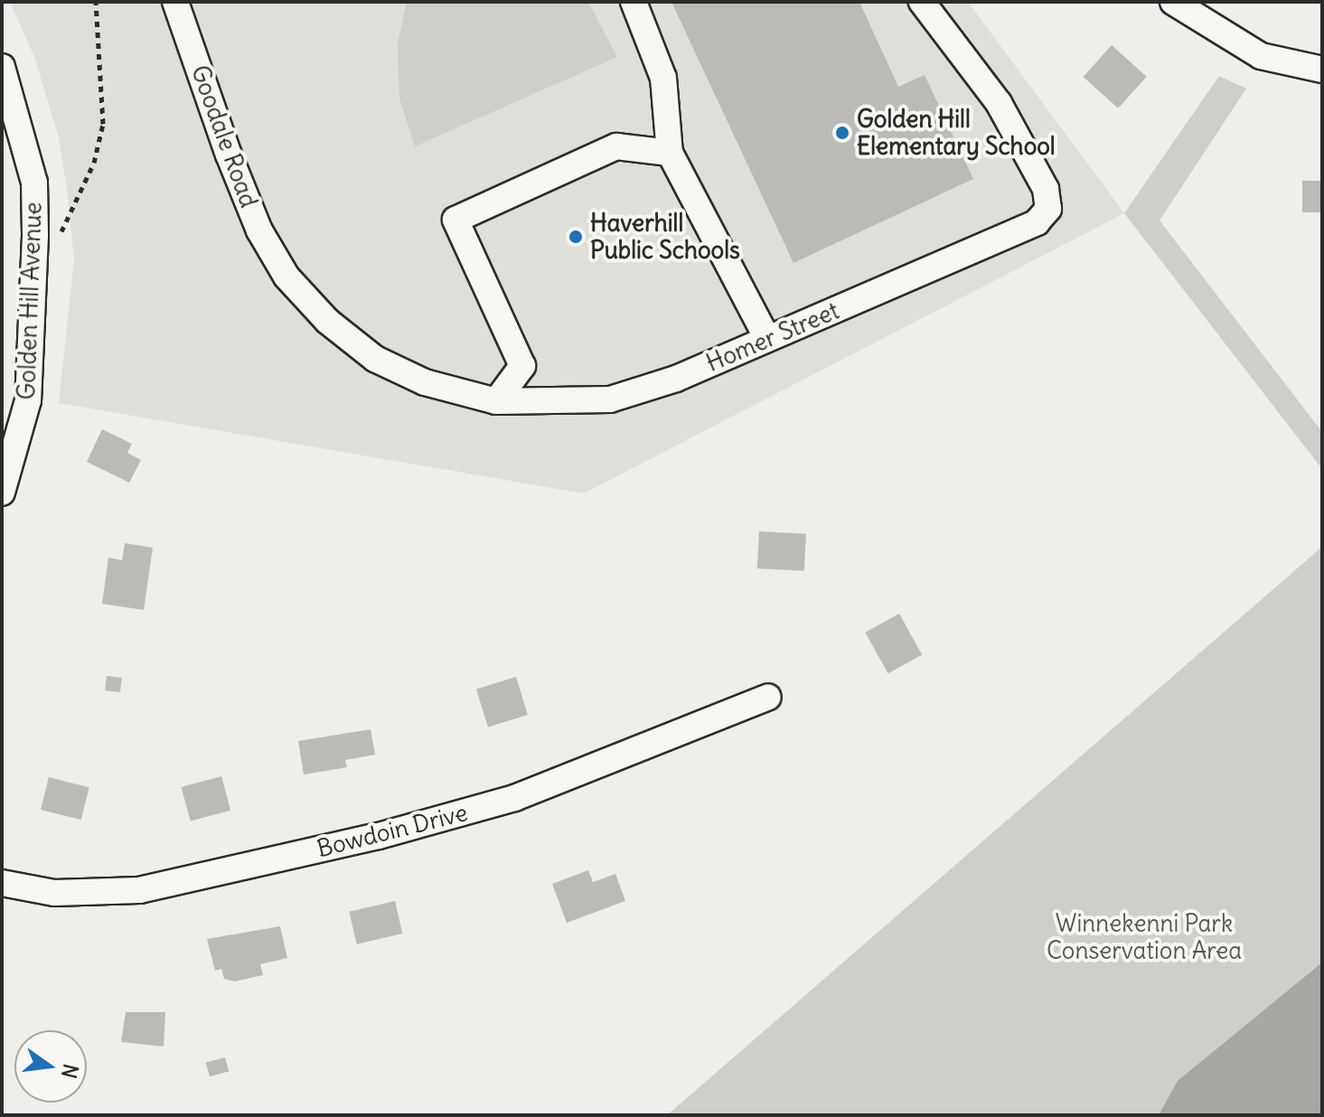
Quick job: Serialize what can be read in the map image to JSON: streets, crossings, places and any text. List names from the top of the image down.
{
  "streets": {
    "street": [
      "Goodale Road",
      "Golden Hill Avenue",
      "Homer Street",
      "Bowdoin Drive"
    ]
  },
  "crossings": [
    ["Goodale Road", "Homer Street"]
  ],
  "parks": ["Winnekenni Park Conservation Area"],
  "places": ["Golden Hill Elementary School", "Haverhill Public Schools"],
  "north": "right"
}
